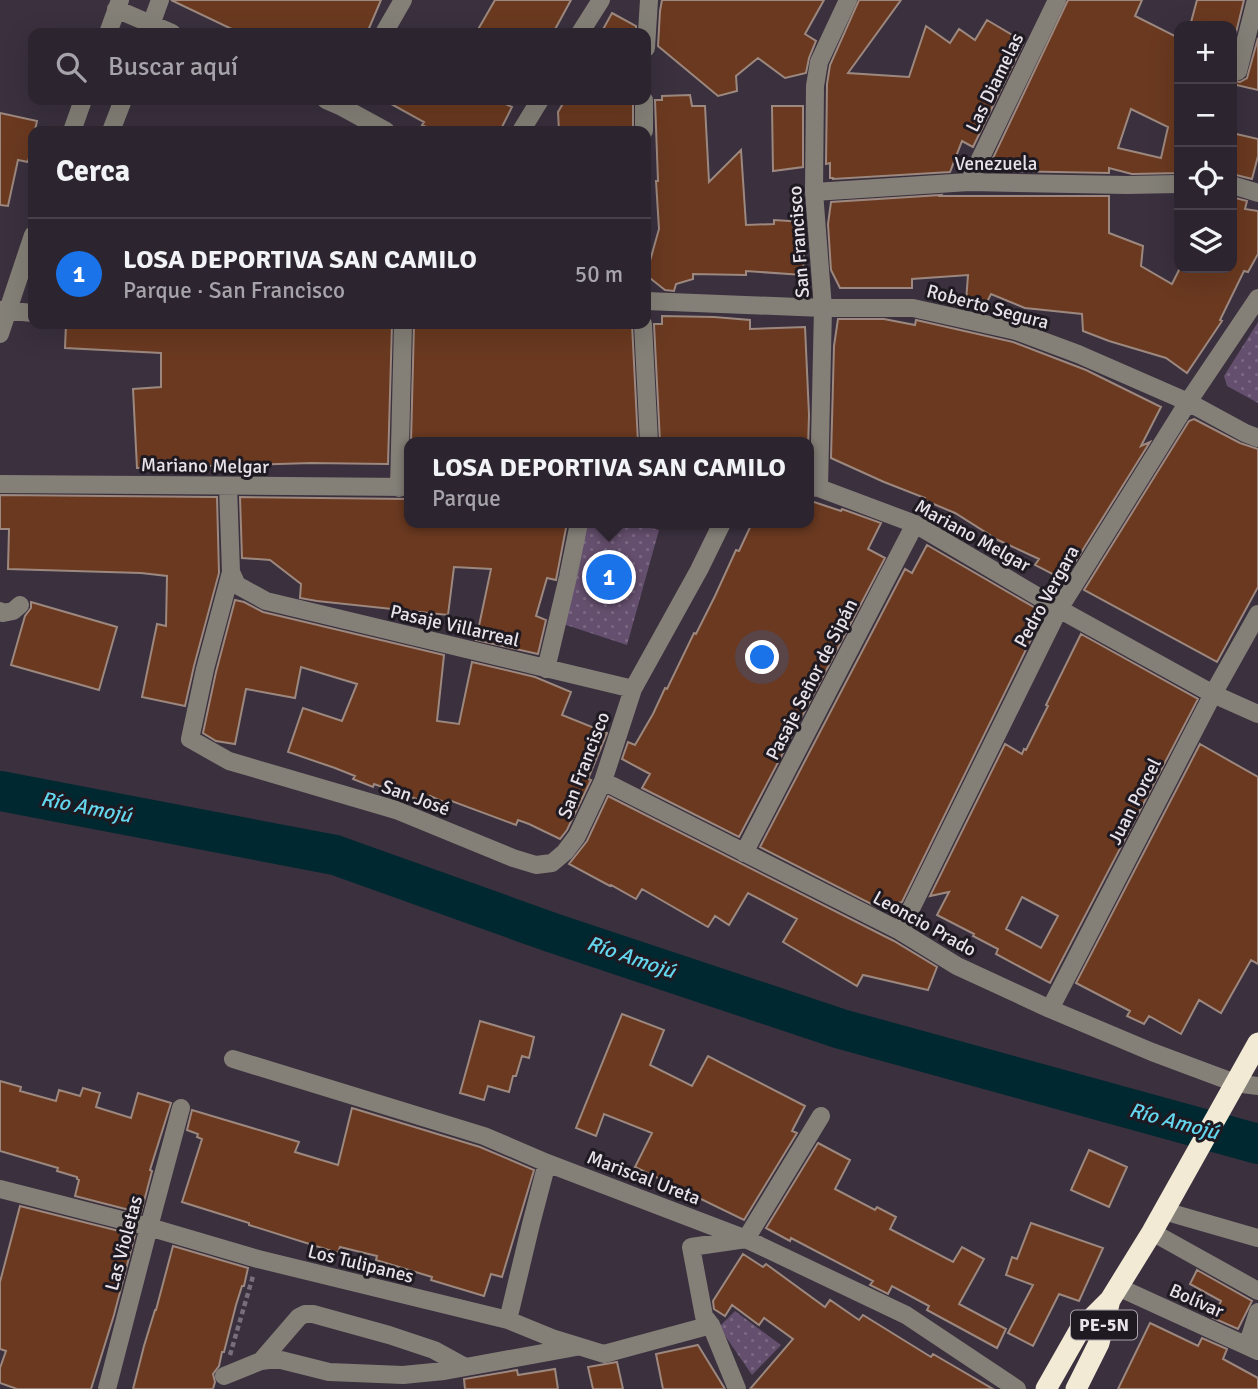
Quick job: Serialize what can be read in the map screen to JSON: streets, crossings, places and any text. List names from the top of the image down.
{
  "streets": {
    "highway": ["PE-5N"],
    "street": [
      "Las Diamelas",
      "Venezuela",
      "San Francisco",
      "Roberto Segura",
      "Mariano Melgar",
      "Pedro Vergara",
      "Pasaje Villarreal",
      "Pasaje Señor de Sipán",
      "San José",
      "Juan Porcel",
      "Leoncio Prado",
      "Mariscal Ureta",
      "Las Violetas",
      "Los Tulipanes",
      "Bolívar"
    ]
  },
  "crossings": [
    ["Las Diamelas", "Venezuela"],
    ["Venezuela", "San Francisco"],
    ["San Francisco", "Roberto Segura"],
    ["San Francisco", "Mariano Melgar"],
    ["San Francisco", "Pasaje Villarreal"],
    ["San Francisco", "San José"],
    ["San Francisco", "Leoncio Prado"],
    ["Roberto Segura", "Pedro Vergara"],
    ["Mariano Melgar", "Pedro Vergara"],
    ["Mariano Melgar", "Pasaje Señor de Sipán"],
    ["Mariano Melgar", "Juan Porcel"],
    ["Pedro Vergara", "Leoncio Prado"],
    ["Pasaje Villarreal", "San José"],
    ["Pasaje Señor de Sipán", "Leoncio Prado"],
    ["Juan Porcel", "Leoncio Prado"],
    ["Leoncio Prado", "PE-5N"],
    ["Las Violetas", "Los Tulipanes"],
    ["Bolívar", "PE-5N"]
  ],
  "water": ["Río Amojú"],
  "page": {
    "map_buttons": ["+", "−"],
    "search": "Buscar aquí",
    "heading": "Cerca",
    "list": [
      {
        "mark": "1",
        "name": "LOSA DEPORTIVA SAN CAMILO",
        "note": "Parque · San Francisco",
        "value": "50 m"
      }
    ],
    "popup": ["LOSA DEPORTIVA SAN CAMILO", "Parque"],
    "pins": "1"
  }
}
